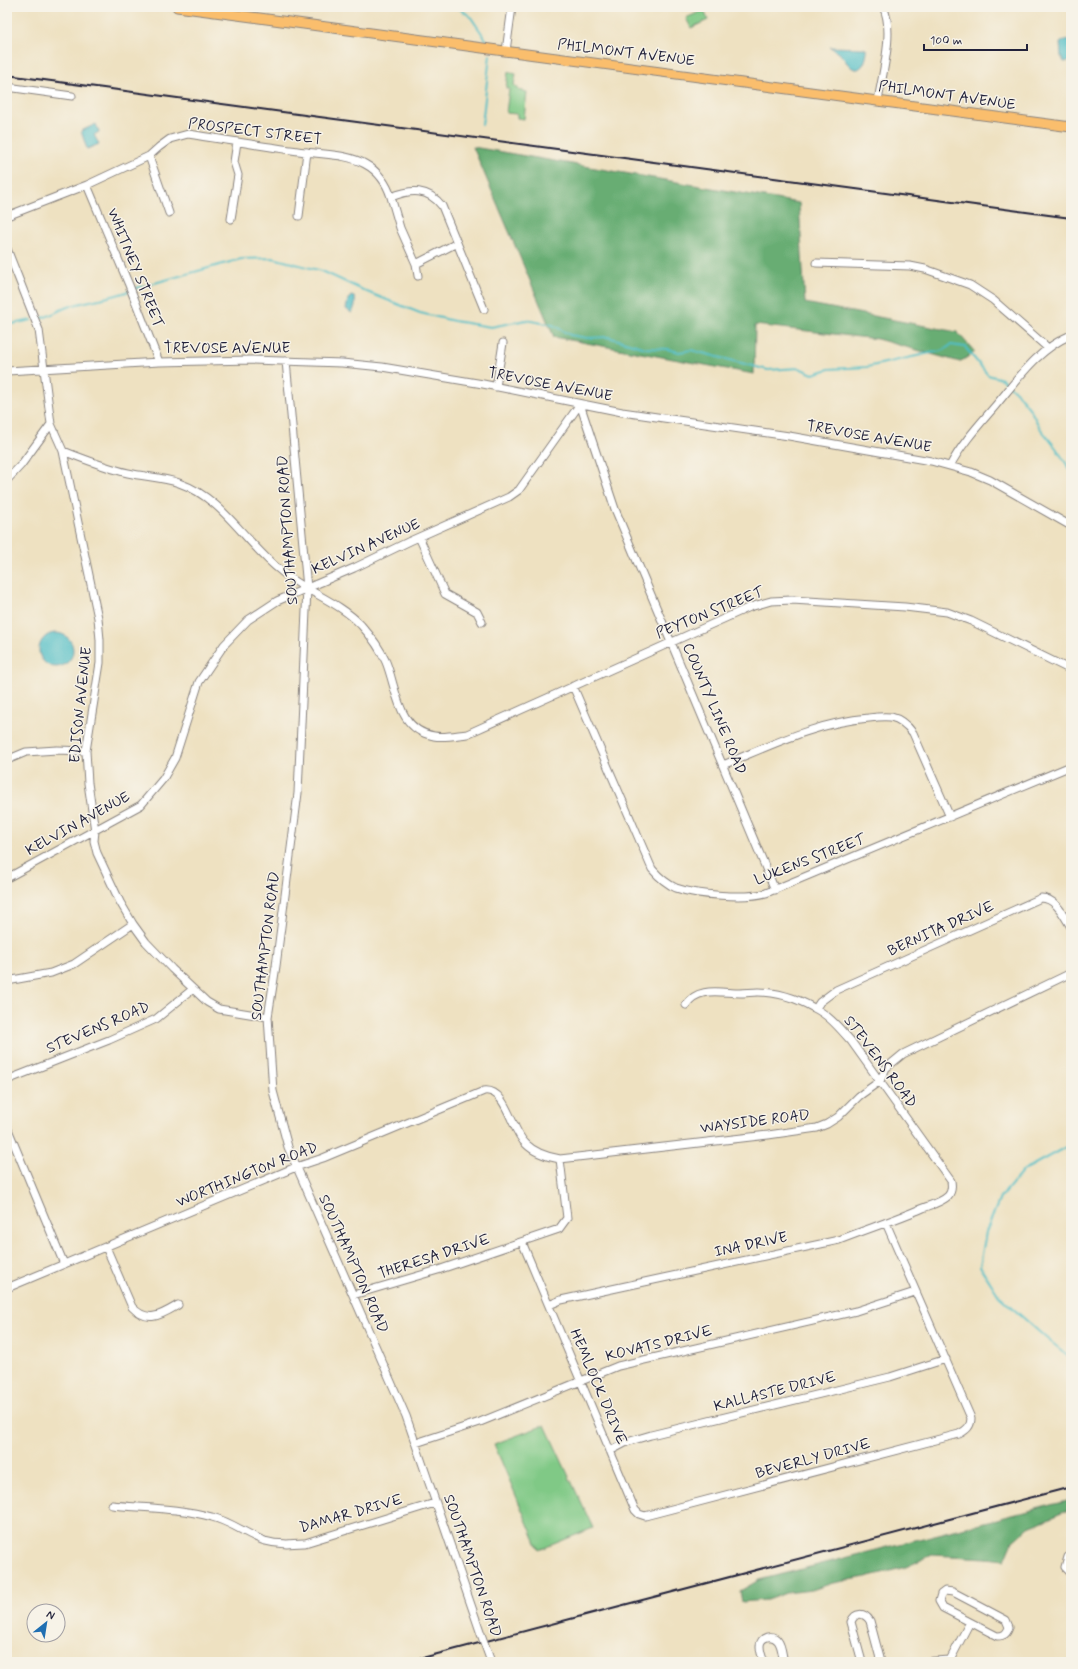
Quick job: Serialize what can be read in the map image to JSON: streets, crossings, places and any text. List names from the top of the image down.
{
  "streets": {
    "main road": ["PHILMONT AVENUE"],
    "street": [
      "PROSPECT STREET",
      "WHITNEY STREET",
      "TREVOSE AVENUE",
      "SOUTHAMPTON ROAD",
      "KELVIN AVENUE",
      "PEYTON STREET",
      "EDISON AVENUE",
      "COUNTY LINE ROAD",
      "LUKENS STREET",
      "BERNITA DRIVE",
      "STEVENS ROAD",
      "WAYSIDE ROAD",
      "WORTHINGTON ROAD",
      "INA DRIVE",
      "THERESA DRIVE",
      "KOVATS DRIVE",
      "HEMLOCK DRIVE",
      "KALLASTE DRIVE",
      "BEVERLY DRIVE",
      "DAMAR DRIVE"
    ]
  },
  "crossings": [
    ["PROSPECT STREET", "WHITNEY STREET"],
    ["WHITNEY STREET", "TREVOSE AVENUE"],
    ["TREVOSE AVENUE", "SOUTHAMPTON ROAD"],
    ["TREVOSE AVENUE", "KELVIN AVENUE"],
    ["TREVOSE AVENUE", "EDISON AVENUE"],
    ["TREVOSE AVENUE", "COUNTY LINE ROAD"],
    ["SOUTHAMPTON ROAD", "KELVIN AVENUE"],
    ["SOUTHAMPTON ROAD", "PEYTON STREET"],
    ["SOUTHAMPTON ROAD", "EDISON AVENUE"],
    ["SOUTHAMPTON ROAD", "WORTHINGTON ROAD"],
    ["SOUTHAMPTON ROAD", "THERESA DRIVE"],
    ["SOUTHAMPTON ROAD", "KOVATS DRIVE"],
    ["SOUTHAMPTON ROAD", "DAMAR DRIVE"],
    ["KELVIN AVENUE", "PEYTON STREET"],
    ["KELVIN AVENUE", "EDISON AVENUE"],
    ["KELVIN AVENUE", "COUNTY LINE ROAD"],
    ["PEYTON STREET", "COUNTY LINE ROAD"],
    ["PEYTON STREET", "LUKENS STREET"],
    ["EDISON AVENUE", "STEVENS ROAD"],
    ["COUNTY LINE ROAD", "LUKENS STREET"],
    ["BERNITA DRIVE", "STEVENS ROAD"],
    ["STEVENS ROAD", "WAYSIDE ROAD"],
    ["STEVENS ROAD", "INA DRIVE"],
    ["WAYSIDE ROAD", "WORTHINGTON ROAD"],
    ["WAYSIDE ROAD", "THERESA DRIVE"],
    ["WORTHINGTON ROAD", "THERESA DRIVE"],
    ["INA DRIVE", "HEMLOCK DRIVE"],
    ["THERESA DRIVE", "HEMLOCK DRIVE"],
    ["KOVATS DRIVE", "HEMLOCK DRIVE"],
    ["HEMLOCK DRIVE", "KALLASTE DRIVE"],
    ["HEMLOCK DRIVE", "BEVERLY DRIVE"],
    ["KALLASTE DRIVE", "BEVERLY DRIVE"]
  ],
  "scale_bar": "100 m",
  "north": "top right"
}
